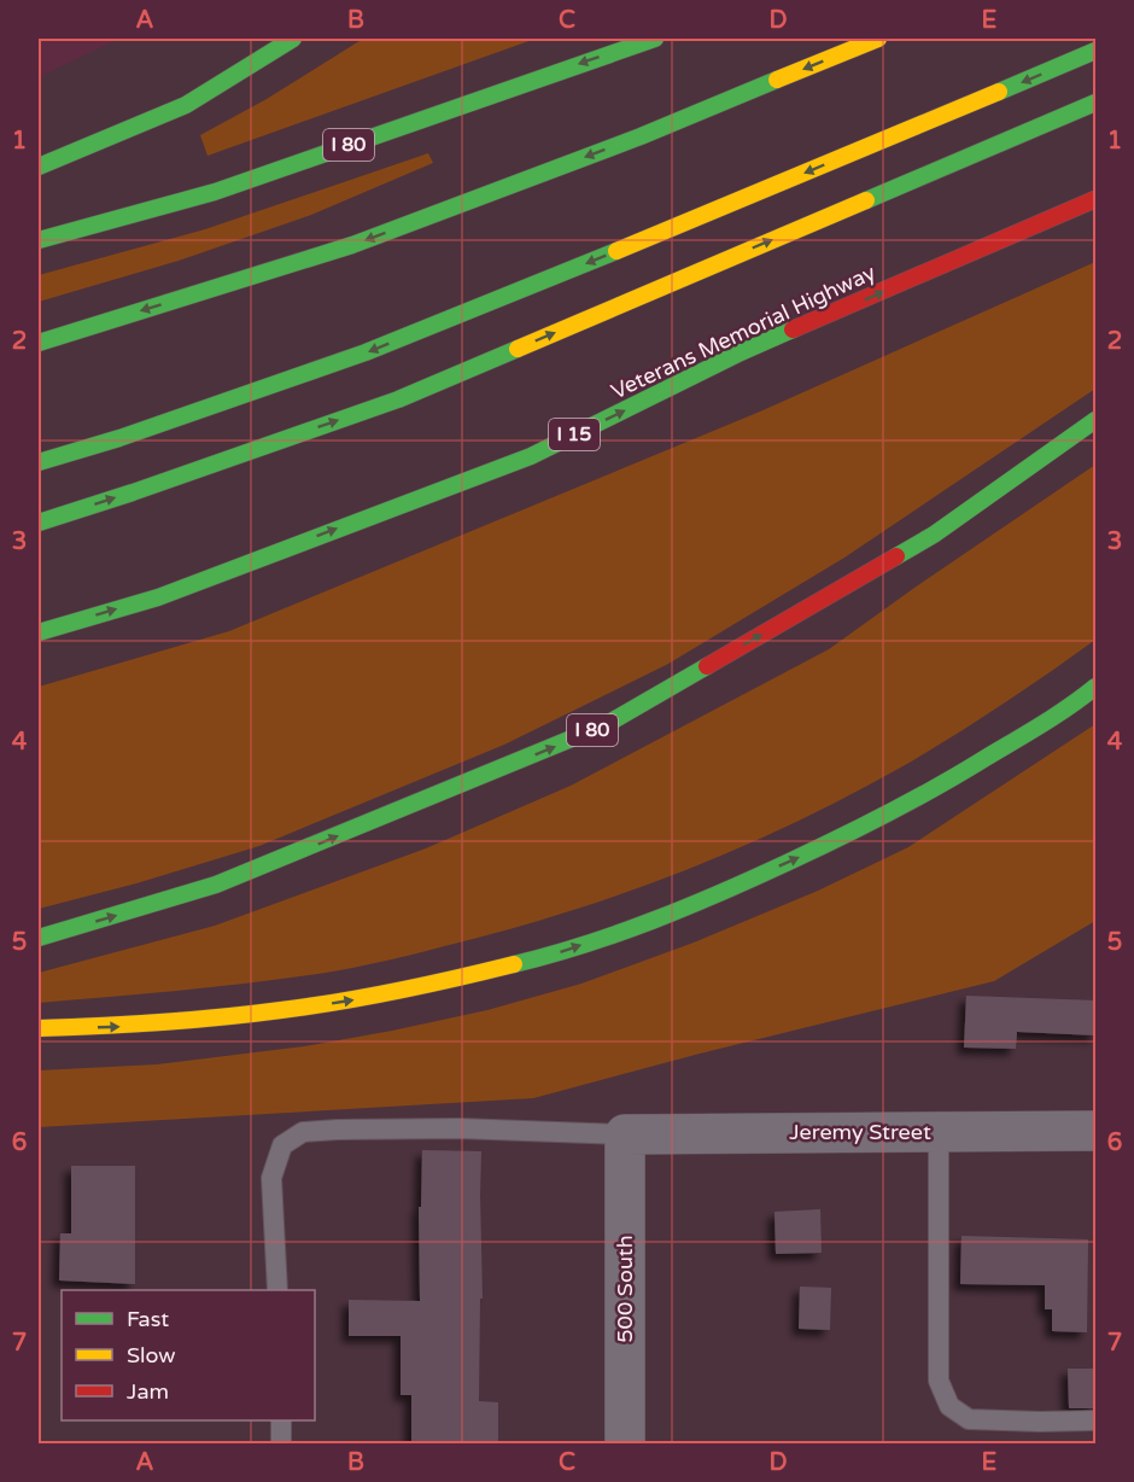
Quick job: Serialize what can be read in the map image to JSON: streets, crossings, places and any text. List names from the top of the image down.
{
  "streets": {
    "highway": ["I 80", "Veterans Memorial Highway", "I 15"],
    "street": ["Jeremy Street", "500 South"]
  },
  "crossings": [
    ["Jeremy Street", "500 South"]
  ],
  "legend": ["Fast", "Slow", "Jam"],
  "grid": {
    "columns": [
      "A",
      "B",
      "C",
      "D",
      "E"
    ],
    "rows": [
      "1",
      "2",
      "3",
      "4",
      "5",
      "6",
      "7"
    ]
  }
}
